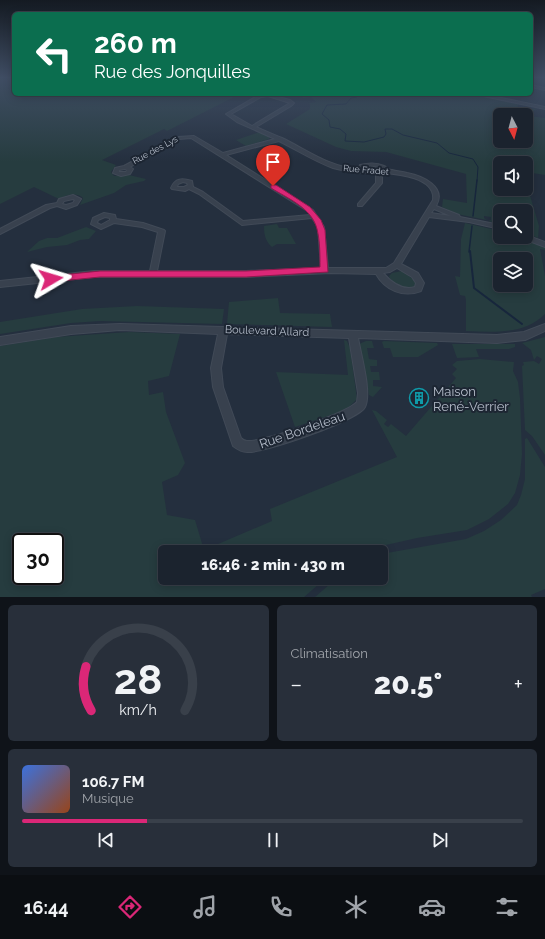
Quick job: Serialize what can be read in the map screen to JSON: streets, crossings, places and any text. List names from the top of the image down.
{
  "streets": {
    "street": [
      "Rue des Lys",
      "Rue Fradet",
      "Boulevard Allard",
      "Rue Bordeleau"
    ]
  },
  "crossings": [
    ["Boulevard Allard", "Rue Bordeleau"]
  ],
  "places": {
    "building": ["Maison René-Verrier"]
  },
  "north": "bottom",
  "page": {
    "turn": ["260 m", "Rue des Jonquilles"],
    "limit": "30",
    "trip": "16:46 · 2 min · 430 m",
    "tile": "Climatisation",
    "heat": ["−", "20.5°", "+"],
    "song": ["106.7 FM", "Musique"],
    "tabs": "16:44",
    "gauge": ["28", "km/h"]
  }
}
